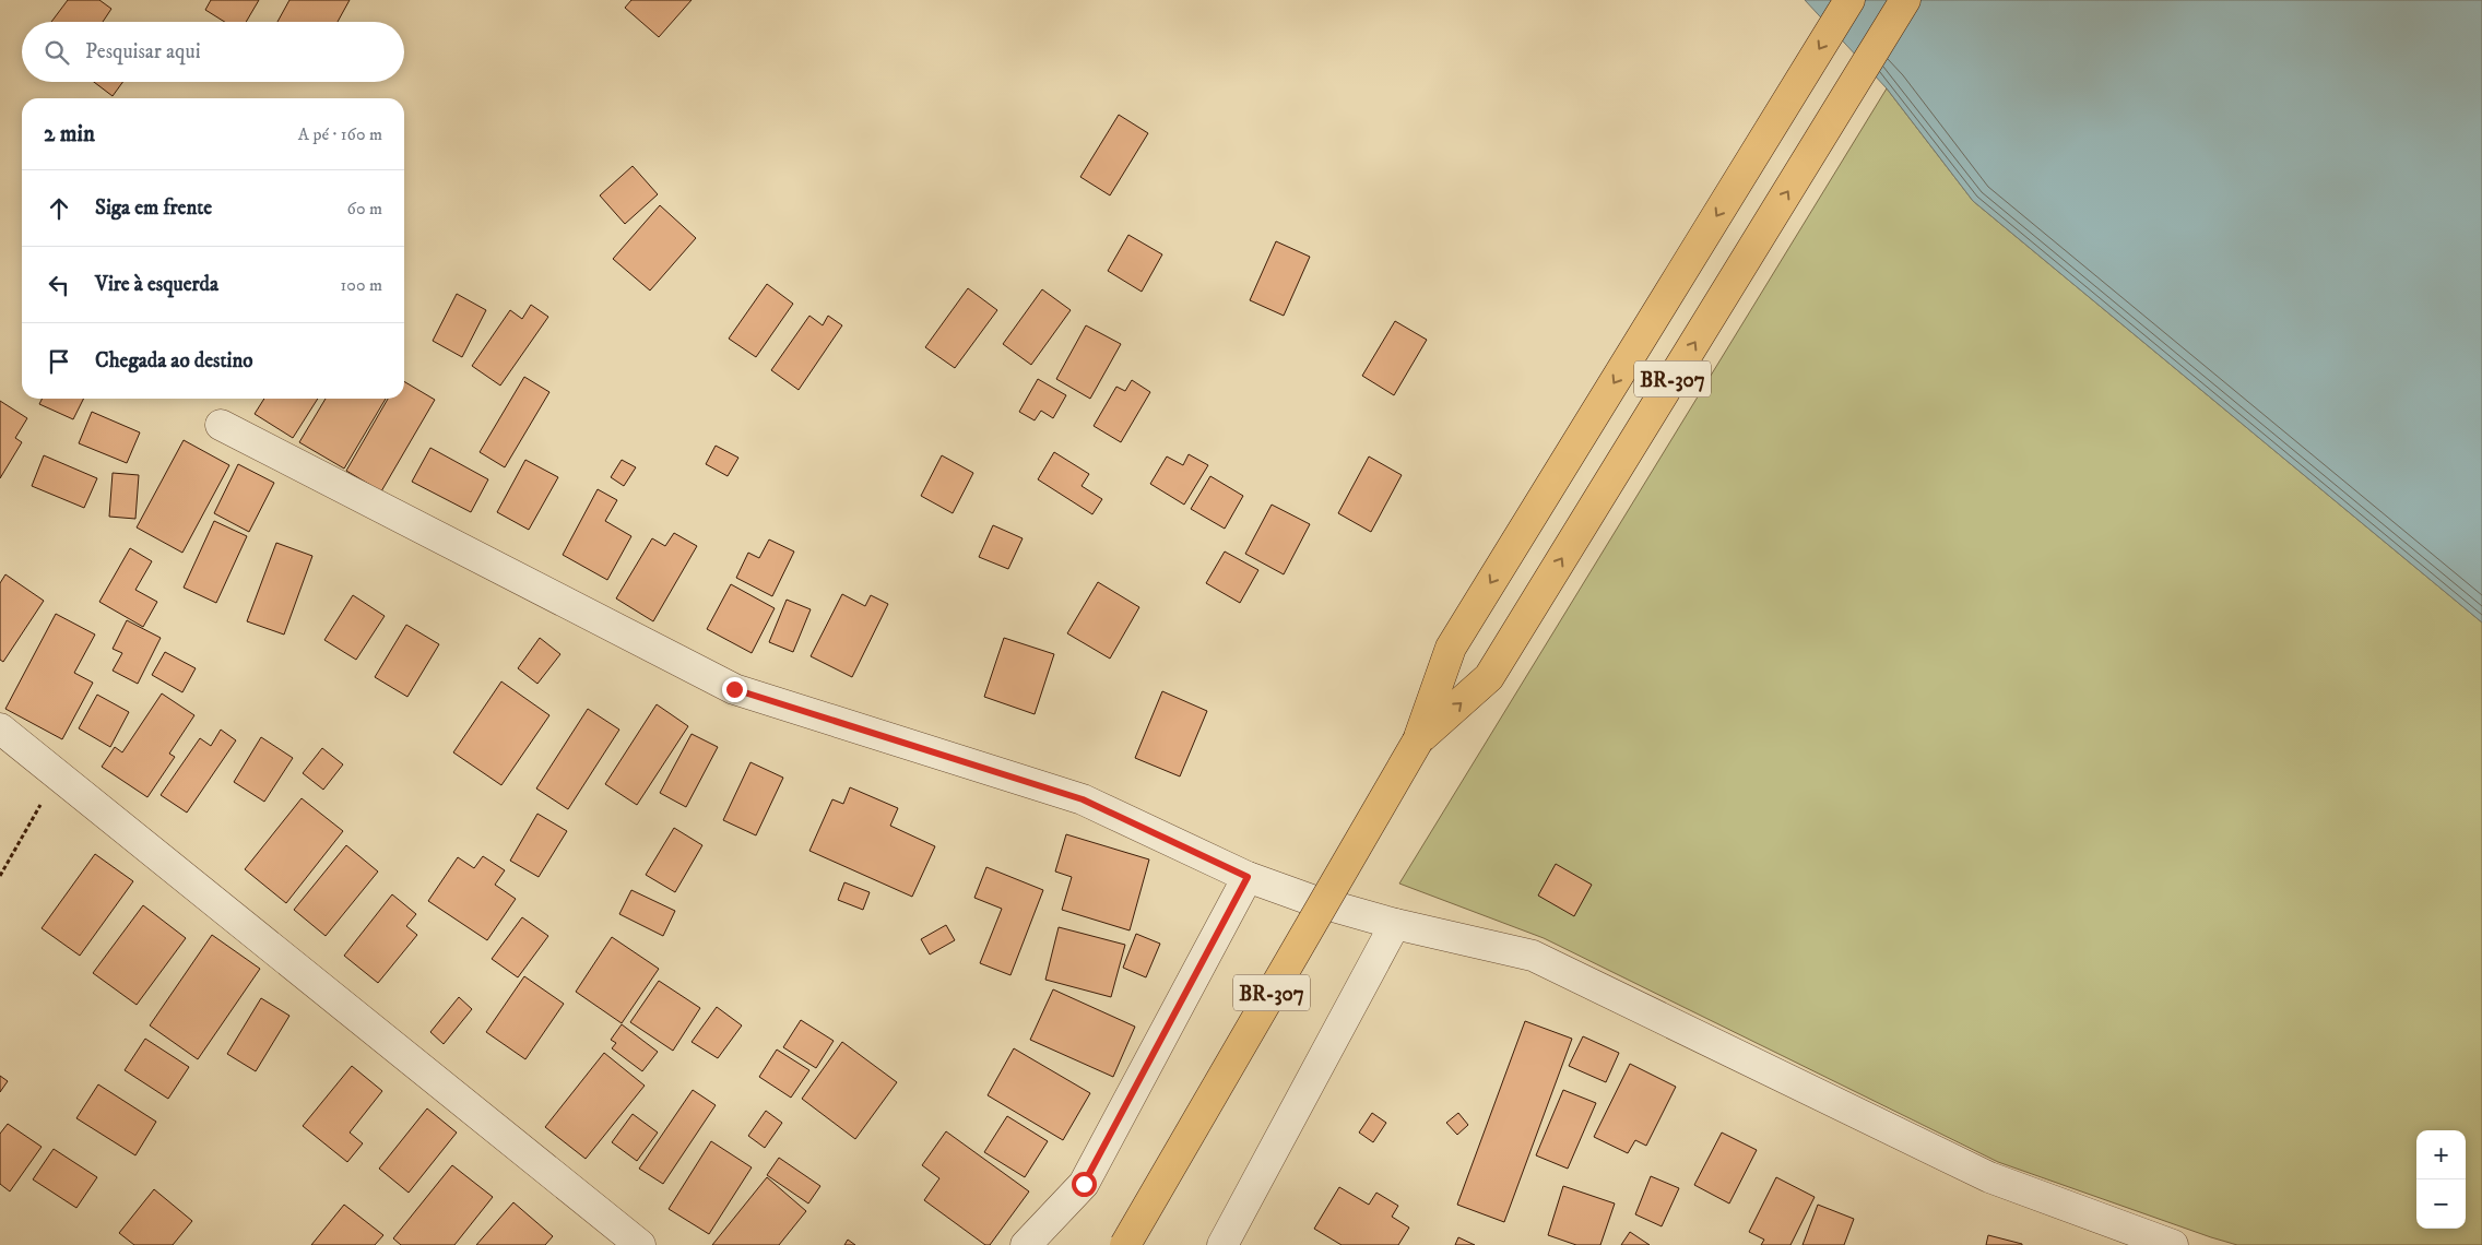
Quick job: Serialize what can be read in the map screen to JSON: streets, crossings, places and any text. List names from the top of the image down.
{
  "streets": {
    "main road": ["BR-307"]
  },
  "page": {
    "search": "Pesquisar aqui",
    "heading": ["2 min", "A pé · 160 m"],
    "list": [
      ["Siga em frente", "60 m"],
      ["Vire à esquerda", "100 m"],
      "Chegada ao destino"
    ],
    "map_buttons": ["+", "−"]
  }
}
